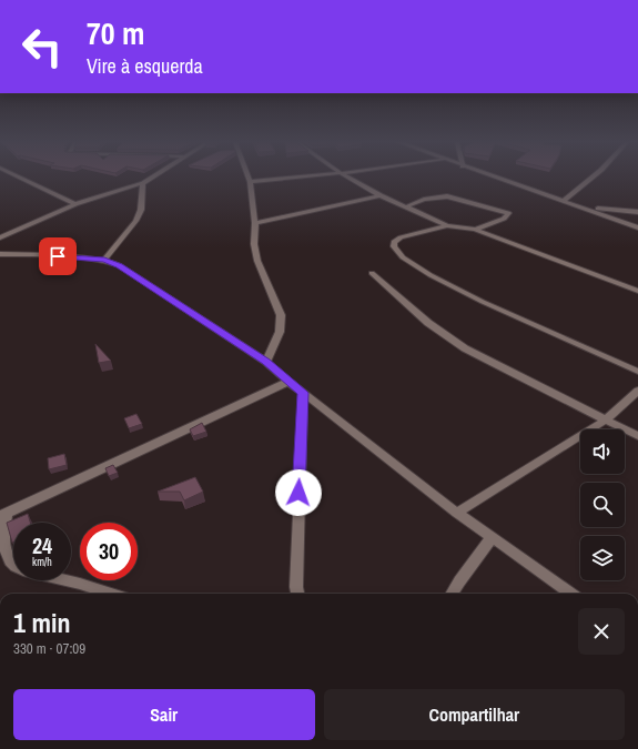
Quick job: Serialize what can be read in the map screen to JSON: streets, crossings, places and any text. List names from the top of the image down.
{
  "page": {
    "turn": ["70 m", "Vire à esquerda"],
    "speed": "24 km/h",
    "limit": "30",
    "heading": ["1 min", "330 m · 07:09"],
    "buttons": ["Sair", "Compartilhar"]
  }
}
